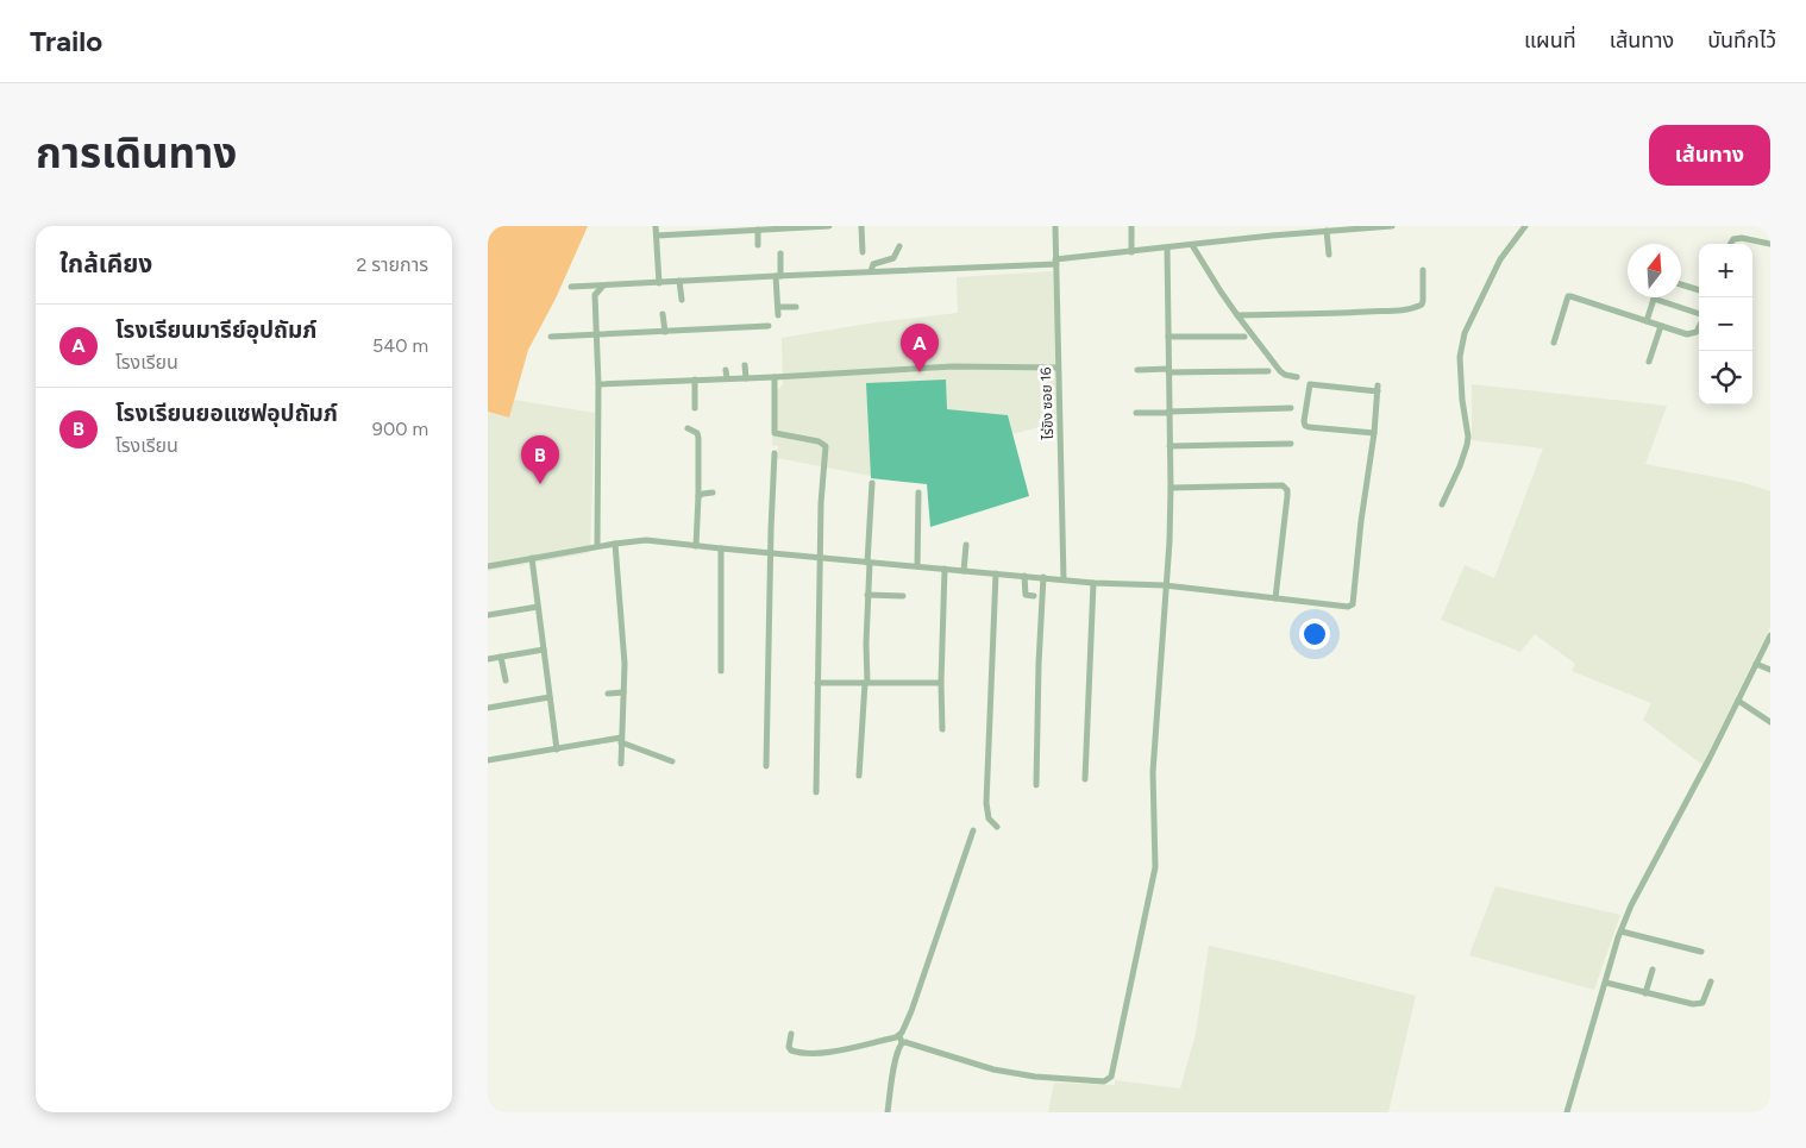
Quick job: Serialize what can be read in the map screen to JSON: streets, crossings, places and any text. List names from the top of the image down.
{
  "streets": {
    "street": ["ไร่ขิง ซอย 16"]
  },
  "north": "top",
  "page": {
    "header": "Trailo",
    "nav": ["แผนที่", "เส้นทาง", "บันทึกไว้"],
    "title": "การเดินทาง",
    "buttons": "เส้นทาง",
    "heading": ["ใกล้เคียง", "2 รายการ"],
    "map_buttons": ["+", "−"],
    "list": [
      {
        "mark": "A",
        "name": "โรงเรียนมารีย์อุปถัมภ์",
        "note": "โรงเรียน",
        "value": "540 m"
      },
      {
        "mark": "B",
        "name": "โรงเรียนยอแซฟอุปถัมภ์",
        "note": "โรงเรียน",
        "value": "900 m"
      }
    ],
    "pins": ["A", "B"]
  }
}
